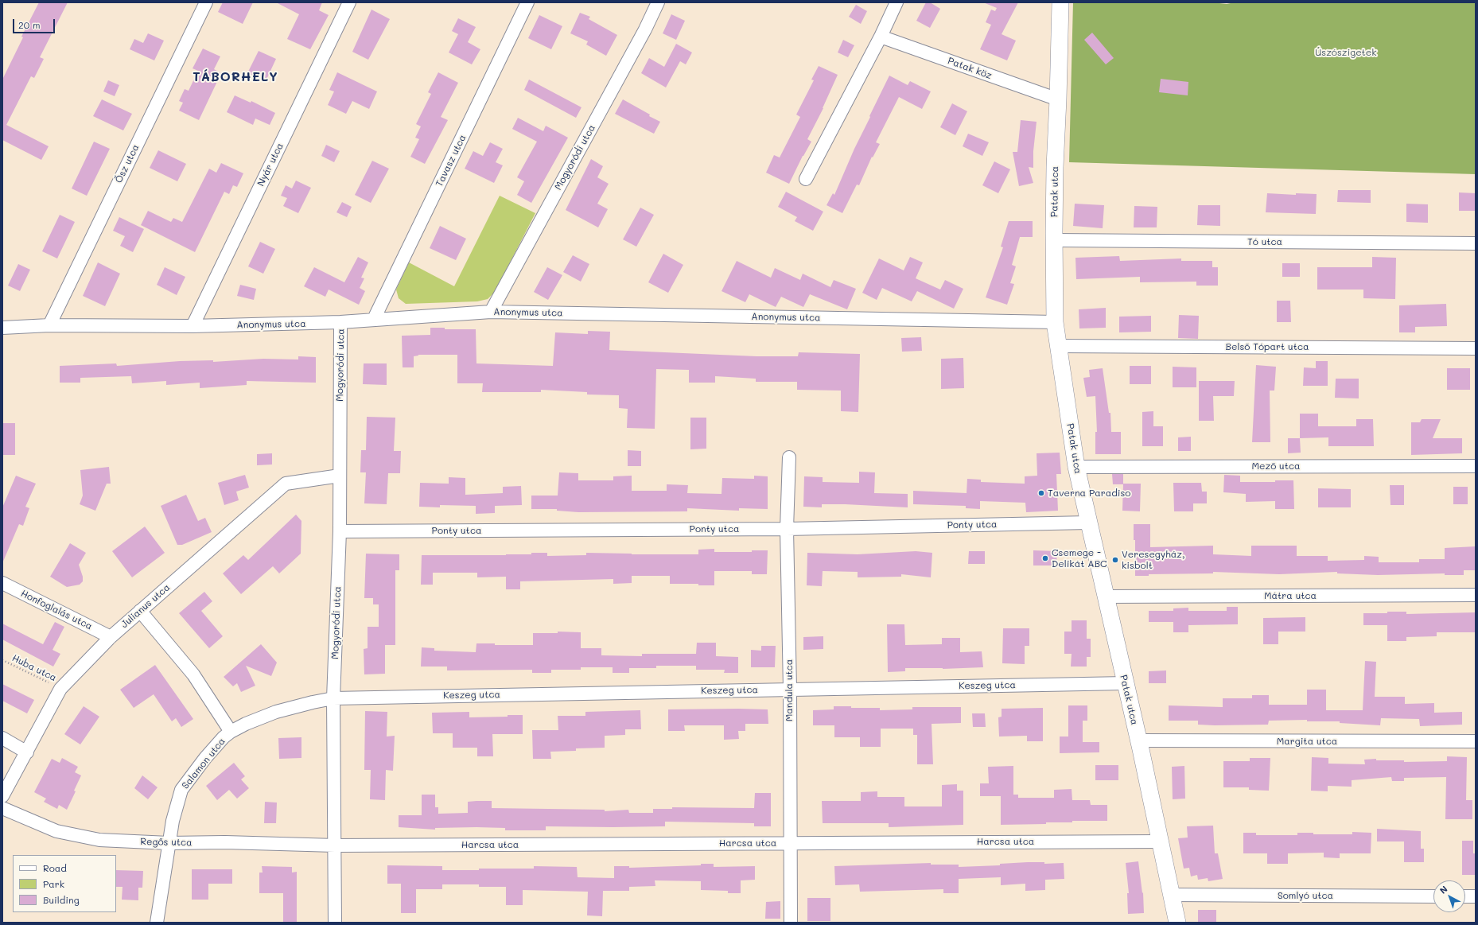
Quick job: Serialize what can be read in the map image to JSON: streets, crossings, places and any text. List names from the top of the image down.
{
  "streets": {
    "street": [
      "Patak köz",
      "Mogyoródi utca",
      "Tavasz utca",
      "Ősz utca",
      "Nyár utca",
      "Patak utca",
      "Tó utca",
      "Anonymus utca",
      "Belső Tópart utca",
      "Mező utca",
      "Ponty utca",
      "Mátra utca",
      "Julianus utca",
      "Honfoglalás utca",
      "Keszeg utca",
      "Mandula utca",
      "Margita utca",
      "Salamon utca",
      "Harcsa utca",
      "Regős utca",
      "Somlyó utca"
    ],
    "path": ["Huba utca"]
  },
  "crossings": [
    ["Patak köz", "Patak utca"],
    ["Mogyoródi utca", "Anonymus utca"],
    ["Mogyoródi utca", "Ponty utca"],
    ["Mogyoródi utca", "Julianus utca"],
    ["Mogyoródi utca", "Keszeg utca"],
    ["Mogyoródi utca", "Salamon utca"],
    ["Mogyoródi utca", "Harcsa utca"],
    ["Mogyoródi utca", "Regős utca"],
    ["Tavasz utca", "Anonymus utca"],
    ["Ősz utca", "Anonymus utca"],
    ["Nyár utca", "Anonymus utca"],
    ["Patak utca", "Tó utca"],
    ["Patak utca", "Anonymus utca"],
    ["Patak utca", "Belső Tópart utca"],
    ["Patak utca", "Mező utca"],
    ["Patak utca", "Ponty utca"],
    ["Patak utca", "Mátra utca"],
    ["Patak utca", "Keszeg utca"],
    ["Patak utca", "Margita utca"],
    ["Patak utca", "Harcsa utca"],
    ["Patak utca", "Somlyó utca"],
    ["Ponty utca", "Mandula utca"],
    ["Julianus utca", "Honfoglalás utca"],
    ["Julianus utca", "Huba utca"],
    ["Keszeg utca", "Mandula utca"],
    ["Keszeg utca", "Salamon utca"],
    ["Mandula utca", "Harcsa utca"],
    ["Salamon utca", "Regős utca"],
    ["Harcsa utca", "Regős utca"]
  ],
  "districts": ["TÁBORHELY"],
  "parks": ["Úszószigetek"],
  "places": ["Taverna Paradiso", "Csemege - Delikát ABC", "Veresegyház, kisbolt"],
  "legend": ["Road", "Park", "Building"],
  "scale_bar": "20 m",
  "north": "top left"
}
